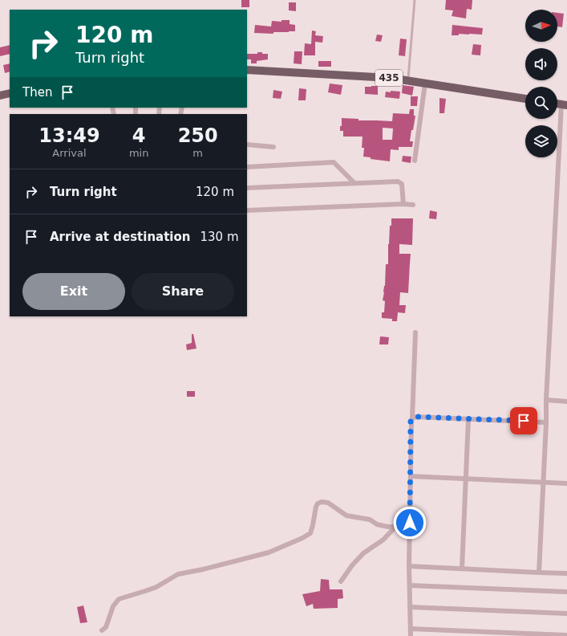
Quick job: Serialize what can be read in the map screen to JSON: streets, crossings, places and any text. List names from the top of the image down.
{
  "streets": {
    "main road": ["435"]
  },
  "north": "right",
  "page": {
    "turn": ["120 m", "Turn right"],
    "then": "Then",
    "eta": [
      "13:49",
      "Arrival",
      "4",
      "min",
      "250",
      "m"
    ],
    "list": [
      {
        "name": "Turn right",
        "value": "120 m"
      },
      {
        "name": "Arrive at destination",
        "value": "130 m"
      }
    ],
    "buttons": ["Exit", "Share"]
  }
}
